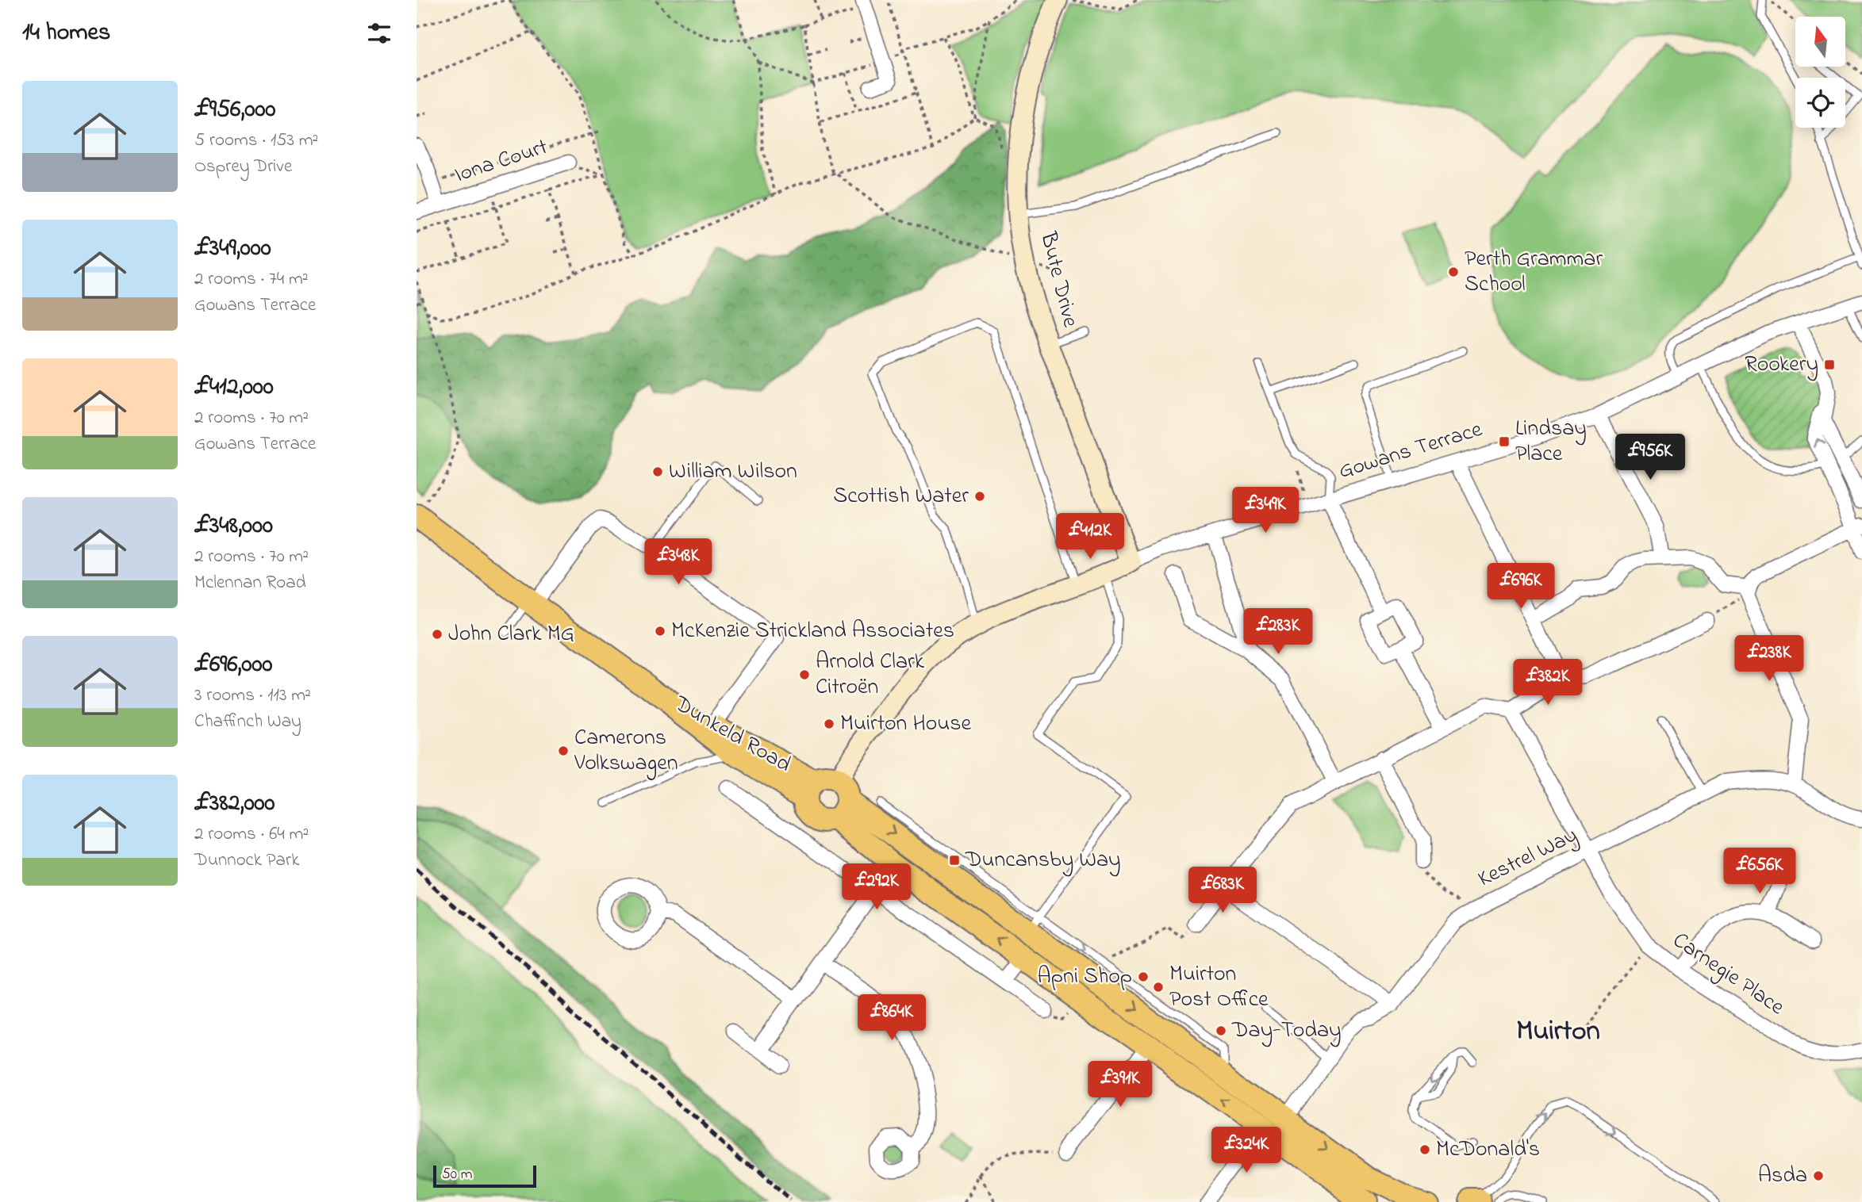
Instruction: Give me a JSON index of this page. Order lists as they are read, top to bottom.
{
  "streets": {
    "main road": ["Dunkeld Road"],
    "street": [
      "Iona Court",
      "Bute Drive",
      "Gowans Terrace",
      "Kestrel Way",
      "Carnegie Place"
    ]
  },
  "crossings": [
    ["Bute Drive", "Gowans Terrace"],
    ["Kestrel Way", "Carnegie Place"]
  ],
  "districts": ["Muirton"],
  "places": {
    "other": [
      "Perth Grammar School",
      "William Wilson",
      "Scottish Water",
      "McKenzie Strickland Associates",
      "John Clark MG",
      "Arnold Clark Citroën",
      "Muirton House",
      "Camerons Volkswagen",
      "Apni Shop",
      "Muirton Post Office",
      "Day-Today",
      "McDonald's",
      "Asda"
    ],
    "transit": ["Rookery", "Lindsay Place", "Duncansby Way"]
  },
  "scale_bar": "50 m",
  "north": "top",
  "page": {
    "heading": "14 homes",
    "list": [
      {
        "name": "£956,000",
        "note": "5 rooms · 153 m² · Osprey Drive"
      },
      {
        "name": "£349,000",
        "note": "2 rooms · 74 m² · Gowans Terrace"
      },
      {
        "name": "£412,000",
        "note": "2 rooms · 70 m² · Gowans Terrace"
      },
      {
        "name": "£348,000",
        "note": "2 rooms · 70 m² · Mclennan Road"
      },
      {
        "name": "£696,000",
        "note": "3 rooms · 113 m² · Chaffinch Way"
      },
      {
        "name": "£382,000",
        "note": "2 rooms · 64 m² · Dunnock Park"
      }
    ],
    "price": [
      "£956K",
      "£349K",
      "£412K",
      "£348K",
      "£696K",
      "£283K",
      "£238K",
      "£382K",
      "£656K",
      "£292K",
      "£683K",
      "£864K",
      "£391K",
      "£324K"
    ],
    "scale": "50 m"
  }
}
